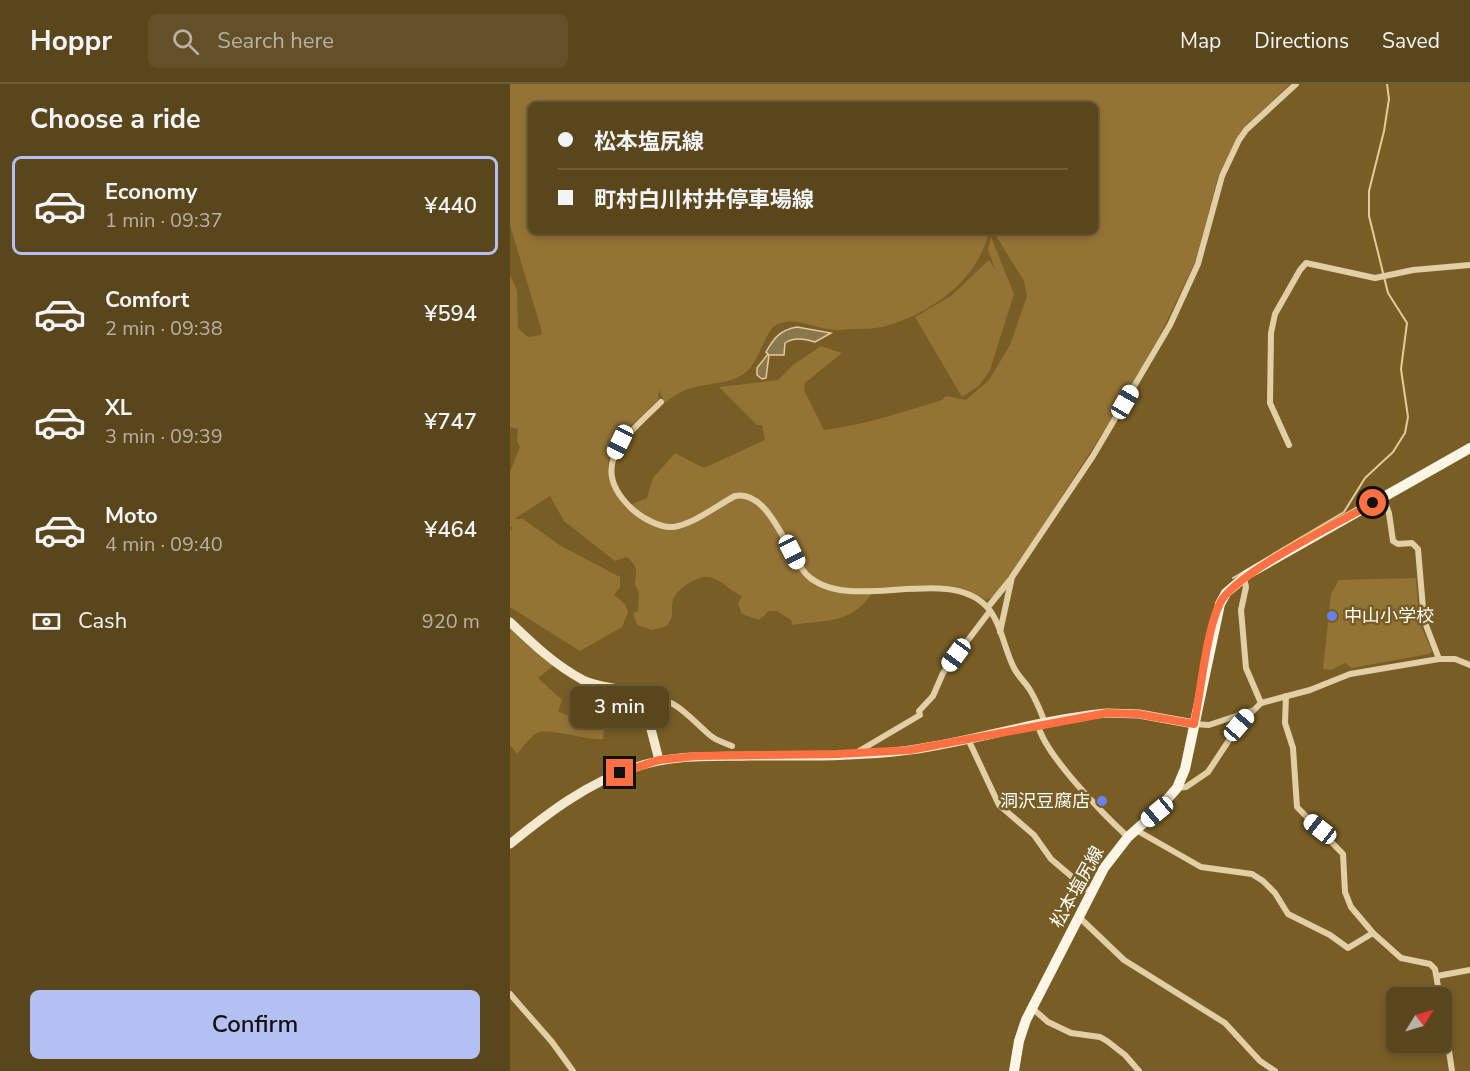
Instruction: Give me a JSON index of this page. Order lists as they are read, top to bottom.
{
  "streets": {
    "main road": ["松本塩尻線"]
  },
  "places": ["中山小学校", "洞沢豆腐店"],
  "north": "top right",
  "page": {
    "header": "Hoppr",
    "search": "Search here",
    "nav": ["Map", "Directions", "Saved"],
    "heading": "Choose a ride",
    "banner": ["松本塩尻線", "町村白川村井停車場線"],
    "list": [
      {
        "name": "Economy",
        "note": "1 min · 09:37",
        "value": "¥440"
      },
      {
        "name": "Comfort",
        "note": "2 min · 09:38",
        "value": "¥594"
      },
      {
        "name": "XL",
        "note": "3 min · 09:39",
        "value": "¥747"
      },
      {
        "name": "Moto",
        "note": "4 min · 09:40",
        "value": "¥464"
      }
    ],
    "pay": ["Cash", "920 m"],
    "bubble": "3 min",
    "buttons": "Confirm"
  }
}
